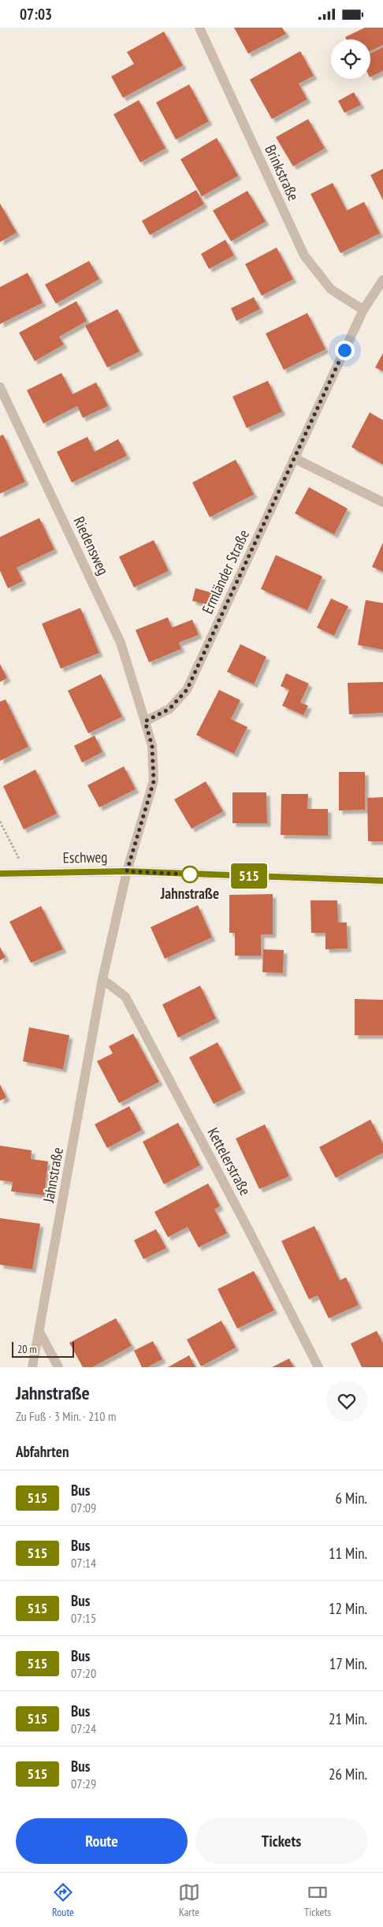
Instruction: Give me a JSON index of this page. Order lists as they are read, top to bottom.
{
  "streets": {
    "street": [
      "Brinkstraße",
      "Riedensweg",
      "Ermländer Straße",
      "Eschweg",
      "Kettelerstraße",
      "Jahnstraße"
    ]
  },
  "crossings": [
    ["Brinkstraße", "Ermländer Straße"],
    ["Riedensweg", "Ermländer Straße"],
    ["Eschweg", "Jahnstraße"],
    ["Kettelerstraße", "Jahnstraße"]
  ],
  "places": ["Jahnstraße"],
  "lines": ["bus line 515"],
  "scale_bar": "20 m",
  "page": {
    "status": "07:03",
    "on_map": "515",
    "scale": "20 m",
    "heading": [
      ["Jahnstraße", "Zu Fuß · 3 Min. · 210 m"],
      "Abfahrten"
    ],
    "list": [
      {
        "mark": "515",
        "name": "Bus",
        "note": "07:09",
        "value": "6 Min."
      },
      {
        "mark": "515",
        "name": "Bus",
        "note": "07:14",
        "value": "11 Min."
      },
      {
        "mark": "515",
        "name": "Bus",
        "note": "07:15",
        "value": "12 Min."
      },
      {
        "mark": "515",
        "name": "Bus",
        "note": "07:20",
        "value": "17 Min."
      },
      {
        "mark": "515",
        "name": "Bus",
        "note": "07:24",
        "value": "21 Min."
      },
      {
        "mark": "515",
        "name": "Bus",
        "note": "07:29",
        "value": "26 Min."
      }
    ],
    "buttons": ["Route", "Tickets"],
    "tabs": ["Route", "Karte", "Tickets"]
  }
}
